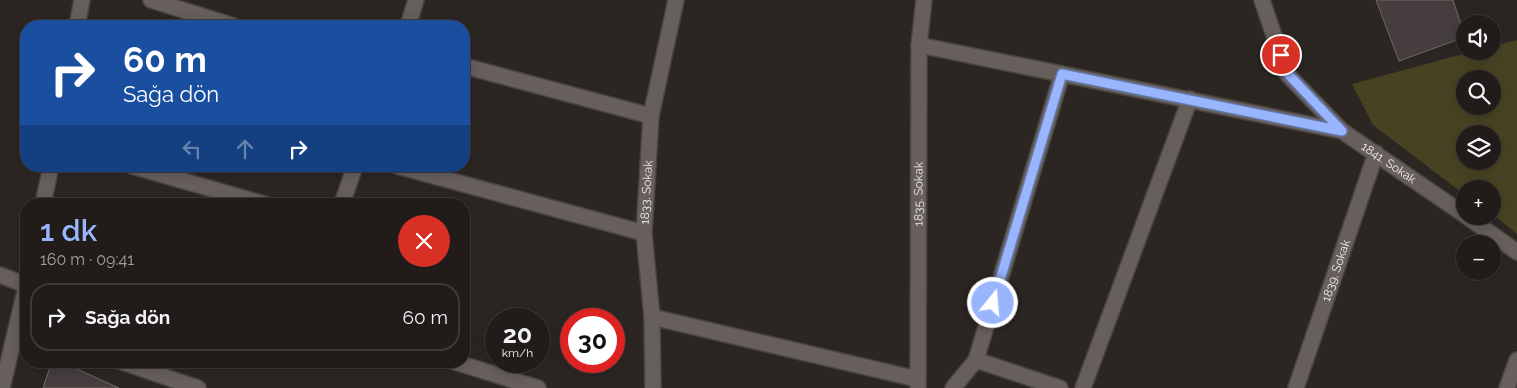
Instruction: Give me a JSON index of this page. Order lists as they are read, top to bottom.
{
  "streets": {
    "street": [
      "1841. Sokak",
      "1833. Sokak",
      "1835. Sokak",
      "1839. Sokak"
    ]
  },
  "crossings": [
    ["1841. Sokak", "1839. Sokak"]
  ],
  "page": {
    "map_buttons": ["+", "−"],
    "turn": ["60 m", "Sağa dön"],
    "heading": ["1 dk", "160 m · 09:41"],
    "list": [
      {
        "name": "Sağa dön",
        "value": "60 m"
      }
    ],
    "speed": "20 km/h",
    "limit": "30"
  }
}
